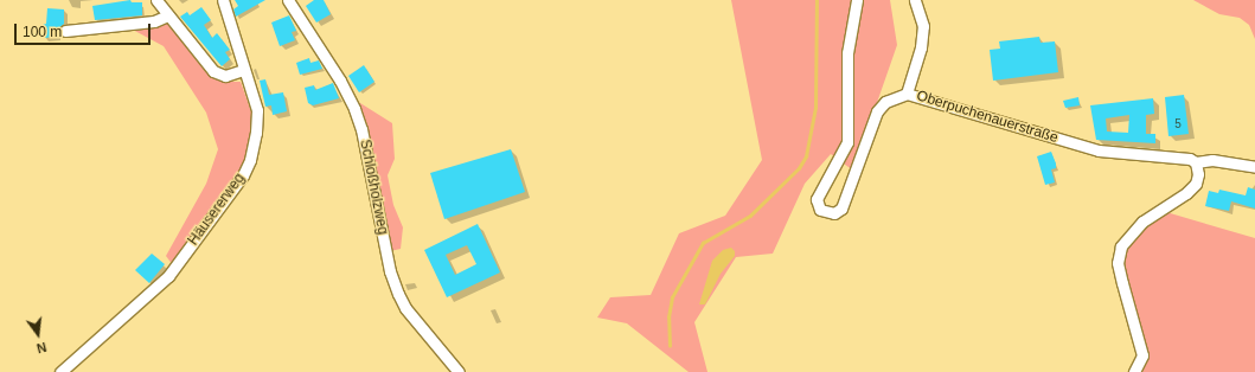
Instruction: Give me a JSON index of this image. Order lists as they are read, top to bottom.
{
  "streets": {
    "street": ["Oberpuchenauerstraße", "Schloßholzweg", "Häusererweg"]
  },
  "house_numbers": ["5"],
  "scale_bar": "100 m",
  "north": "bottom"
}
